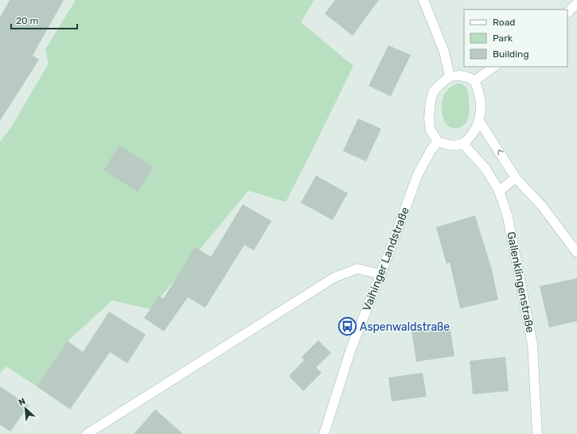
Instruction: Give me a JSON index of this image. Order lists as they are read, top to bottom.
{
  "streets": {
    "street": ["Vaihinger Landstraße", "Gallenklingenstraße"]
  },
  "crossings": [
    ["Vaihinger Landstraße", "Gallenklingenstraße"]
  ],
  "places": {
    "bus stop": ["Aspenwaldstraße"]
  },
  "legend": ["Road", "Park", "Building"],
  "scale_bar": "20 m",
  "north": "top left"
}
